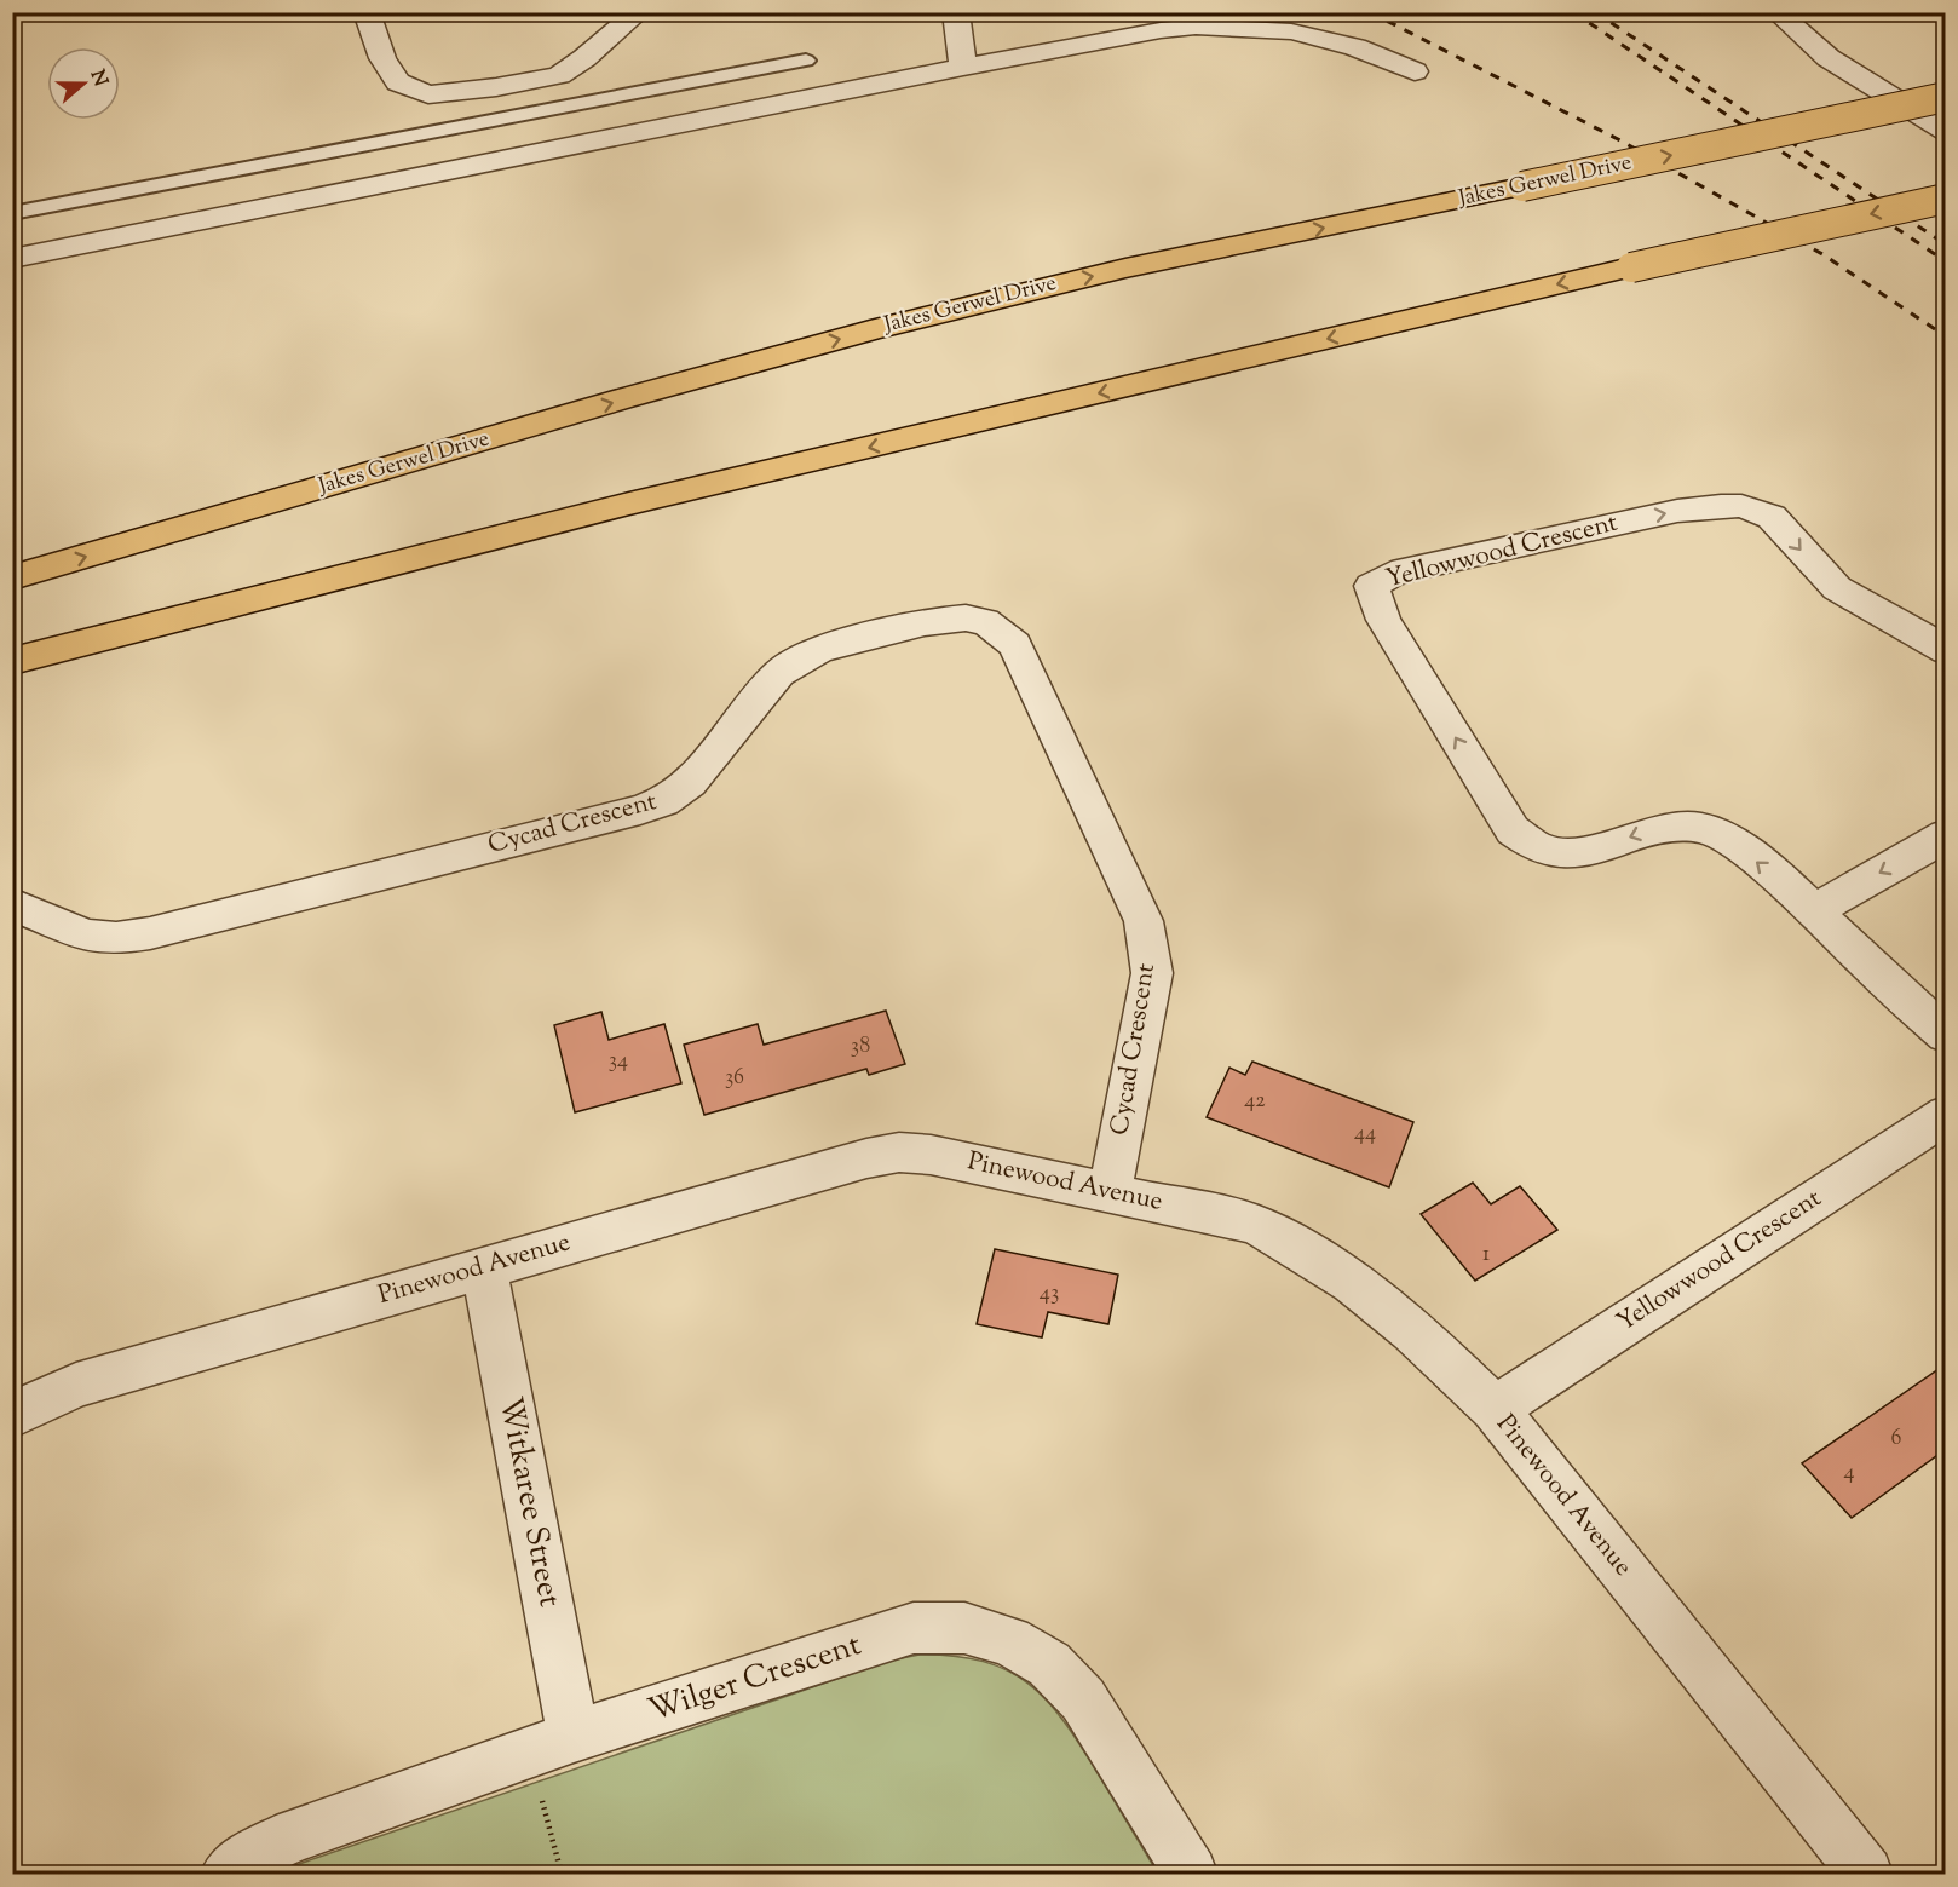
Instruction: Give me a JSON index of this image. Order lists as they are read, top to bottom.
{
  "streets": {
    "highway": ["Jakes Gerwel Drive"],
    "street": [
      "Yellowwood Crescent",
      "Cycad Crescent",
      "Pinewood Avenue",
      "Witkaree Street",
      "Wilger Crescent"
    ]
  },
  "crossings": [
    ["Yellowwood Crescent", "Pinewood Avenue"],
    ["Cycad Crescent", "Pinewood Avenue"],
    ["Pinewood Avenue", "Witkaree Street"],
    ["Witkaree Street", "Wilger Crescent"]
  ],
  "house_numbers": [
    "38",
    "34",
    "36",
    "42",
    "44",
    "1",
    "43",
    "6",
    "4"
  ],
  "north": "right"
}
